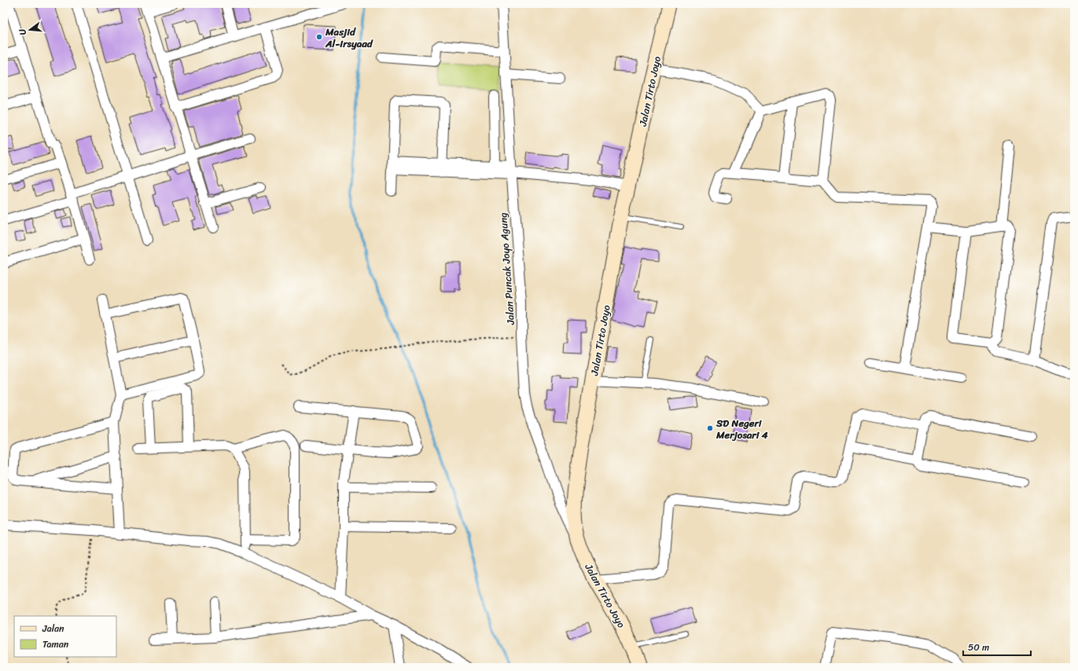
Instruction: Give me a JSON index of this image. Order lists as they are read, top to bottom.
{
  "streets": {
    "street": ["Jalan Tirto Joyo", "Jalan Puncak Joyo Agung"]
  },
  "crossings": [
    ["Jalan Tirto Joyo", "Jalan Puncak Joyo Agung"]
  ],
  "places": ["Masjid Al-Irsyaad", "SD Negeri Merjosari 4"],
  "legend": ["Jalan", "Taman"],
  "scale_bar": "50 m",
  "north": "left"
}
